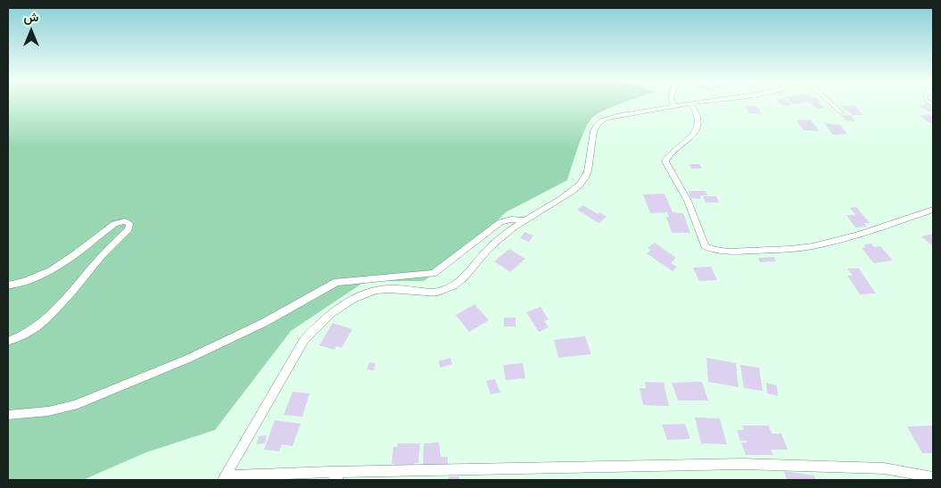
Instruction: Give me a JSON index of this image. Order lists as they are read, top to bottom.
{
  "north": "top"
}
